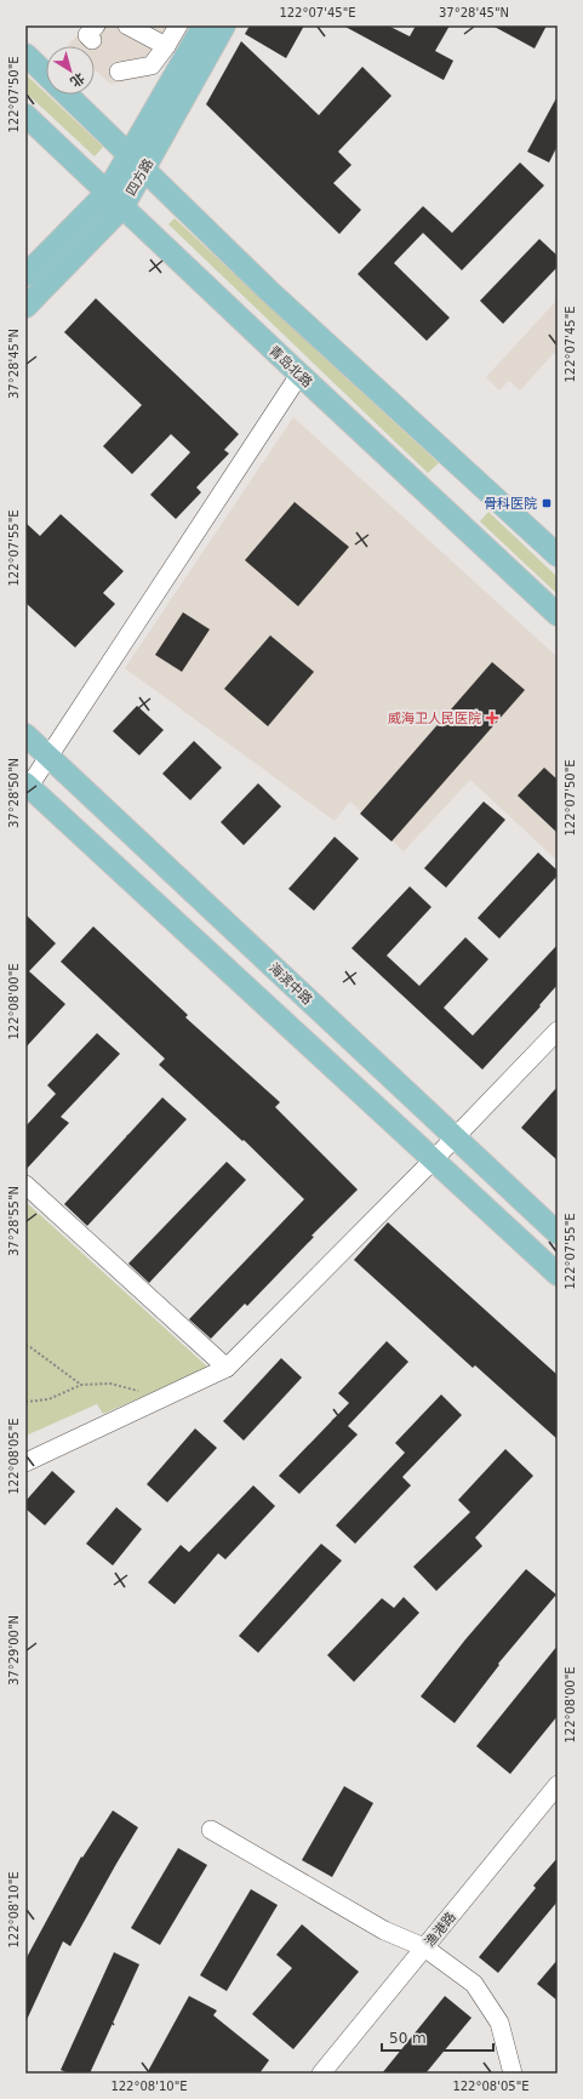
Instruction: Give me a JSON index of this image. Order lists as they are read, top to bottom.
{
  "streets": {
    "main road": ["四方路", "青岛北路", "海滨中路"],
    "street": ["渔港路"]
  },
  "crossings": [
    ["四方路", "青岛北路"]
  ],
  "places": {
    "transit": ["骨科医院"],
    "health": ["威海卫人民医院"]
  },
  "scale_bar": "50 m",
  "north": "bottom right",
  "coordinates": [
    "122°07'45\"E",
    "37°28'45\"N",
    "122°07'50\"E",
    "122°07'55\"E",
    "37°28'50\"N",
    "122°08'00\"E",
    "37°28'55\"N",
    "122°08'05\"E",
    "37°29'00\"N",
    "122°08'10\"E"
  ]
}
